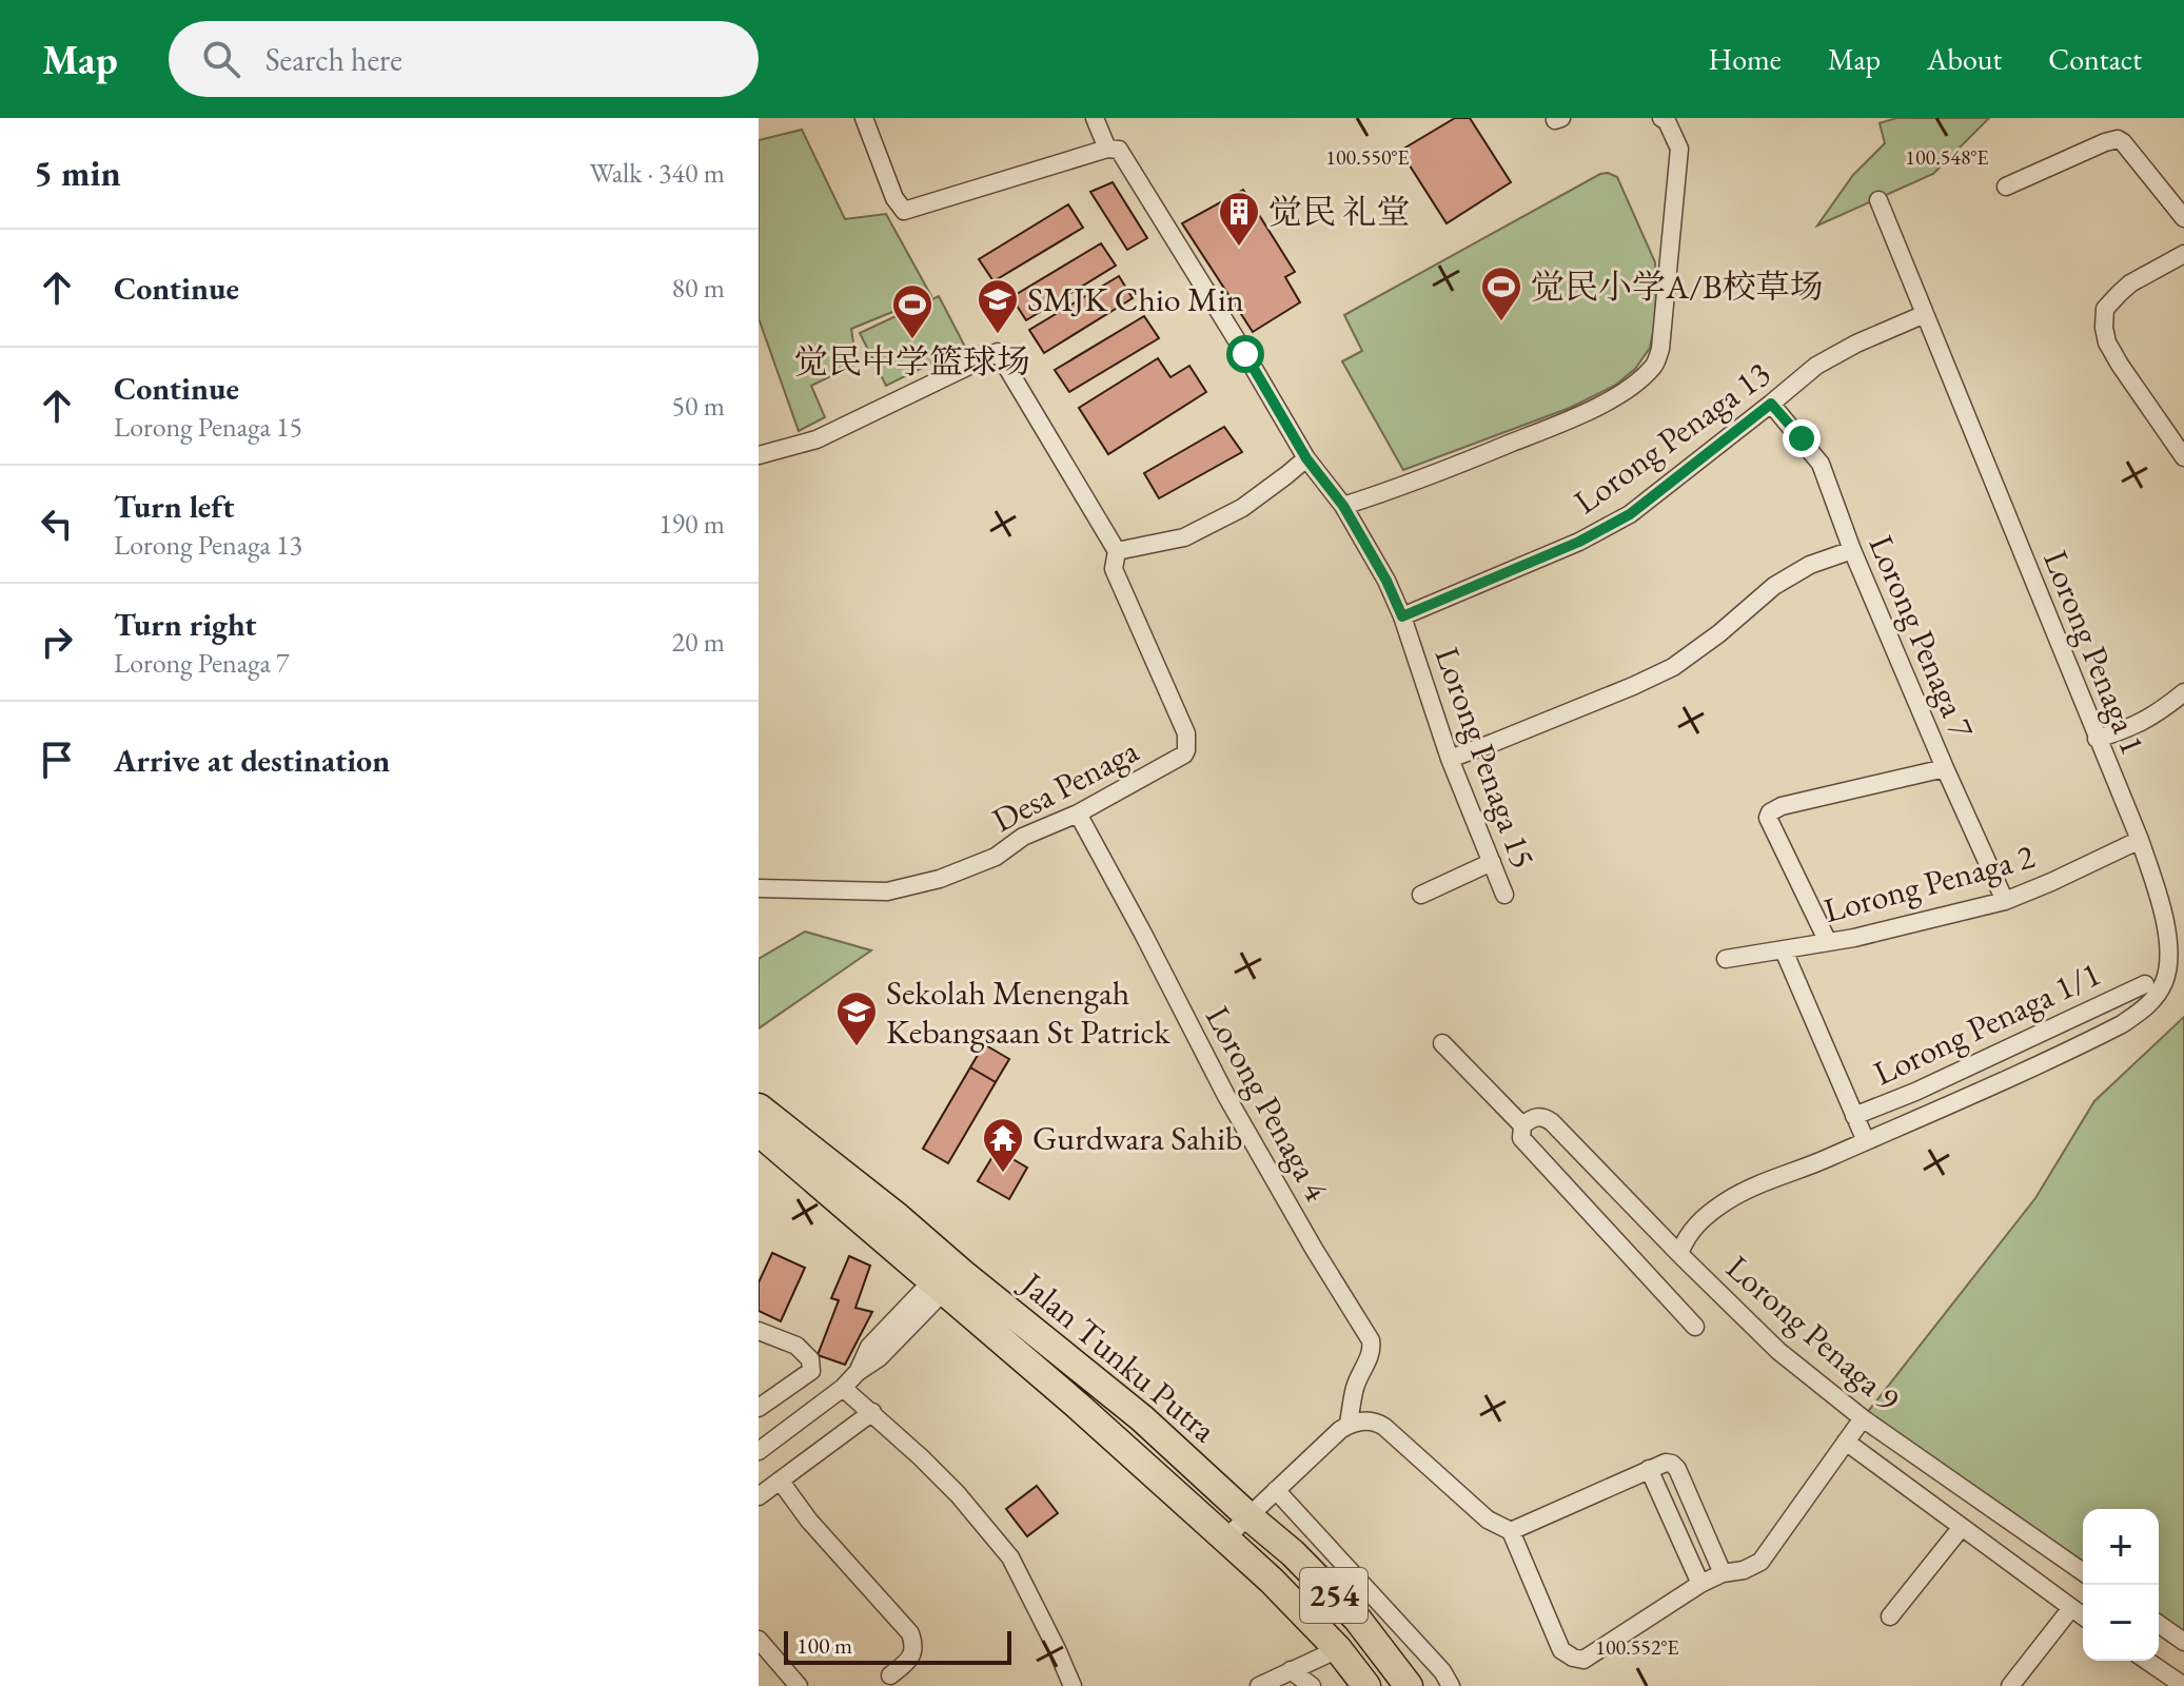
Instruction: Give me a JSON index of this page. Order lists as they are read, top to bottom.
{
  "streets": {
    "main road": ["Jalan Tunku Putra", "254"],
    "street": [
      "Lorong Penaga 13",
      "Lorong Penaga 7",
      "Lorong Penaga 1",
      "Lorong Penaga 15",
      "Desa Penaga",
      "Lorong Penaga 2",
      "Lorong Penaga 1/1",
      "Lorong Penaga 4",
      "Lorong Penaga 9"
    ]
  },
  "crossings": [
    ["Lorong Penaga 13", "Lorong Penaga 7"],
    ["Lorong Penaga 13", "Lorong Penaga 1"],
    ["Lorong Penaga 13", "Lorong Penaga 15"],
    ["Lorong Penaga 7", "Lorong Penaga 2"],
    ["Lorong Penaga 1", "Lorong Penaga 2"],
    ["Lorong Penaga 1", "Lorong Penaga 9"],
    ["Desa Penaga", "Lorong Penaga 4"]
  ],
  "places": {
    "building": ["觉民 礼堂"],
    "sports": ["觉民小学A/B校草场", "觉民中学篮球场"],
    "school or university": ["SMJK Chio Min", "Sekolah Menengah Kebangsaan St Patrick"],
    "temple": ["Gurdwara Sahib"]
  },
  "scale_bar": "100 m",
  "page": {
    "header": "Map",
    "search": "Search here",
    "nav": [
      "Home",
      "Map",
      "About",
      "Contact"
    ],
    "heading": ["5 min", "Walk · 340 m"],
    "list": [
      ["Continue", "80 m"],
      ["Continue", "Lorong Penaga 15", "50 m"],
      ["Turn left", "Lorong Penaga 13", "190 m"],
      ["Turn right", "Lorong Penaga 7", "20 m"],
      "Arrive at destination"
    ],
    "map_buttons": ["+", "−"],
    "scale": "100 m"
  },
  "coordinates": ["100.550°E", "100.548°E", "100.552°E"]
}
